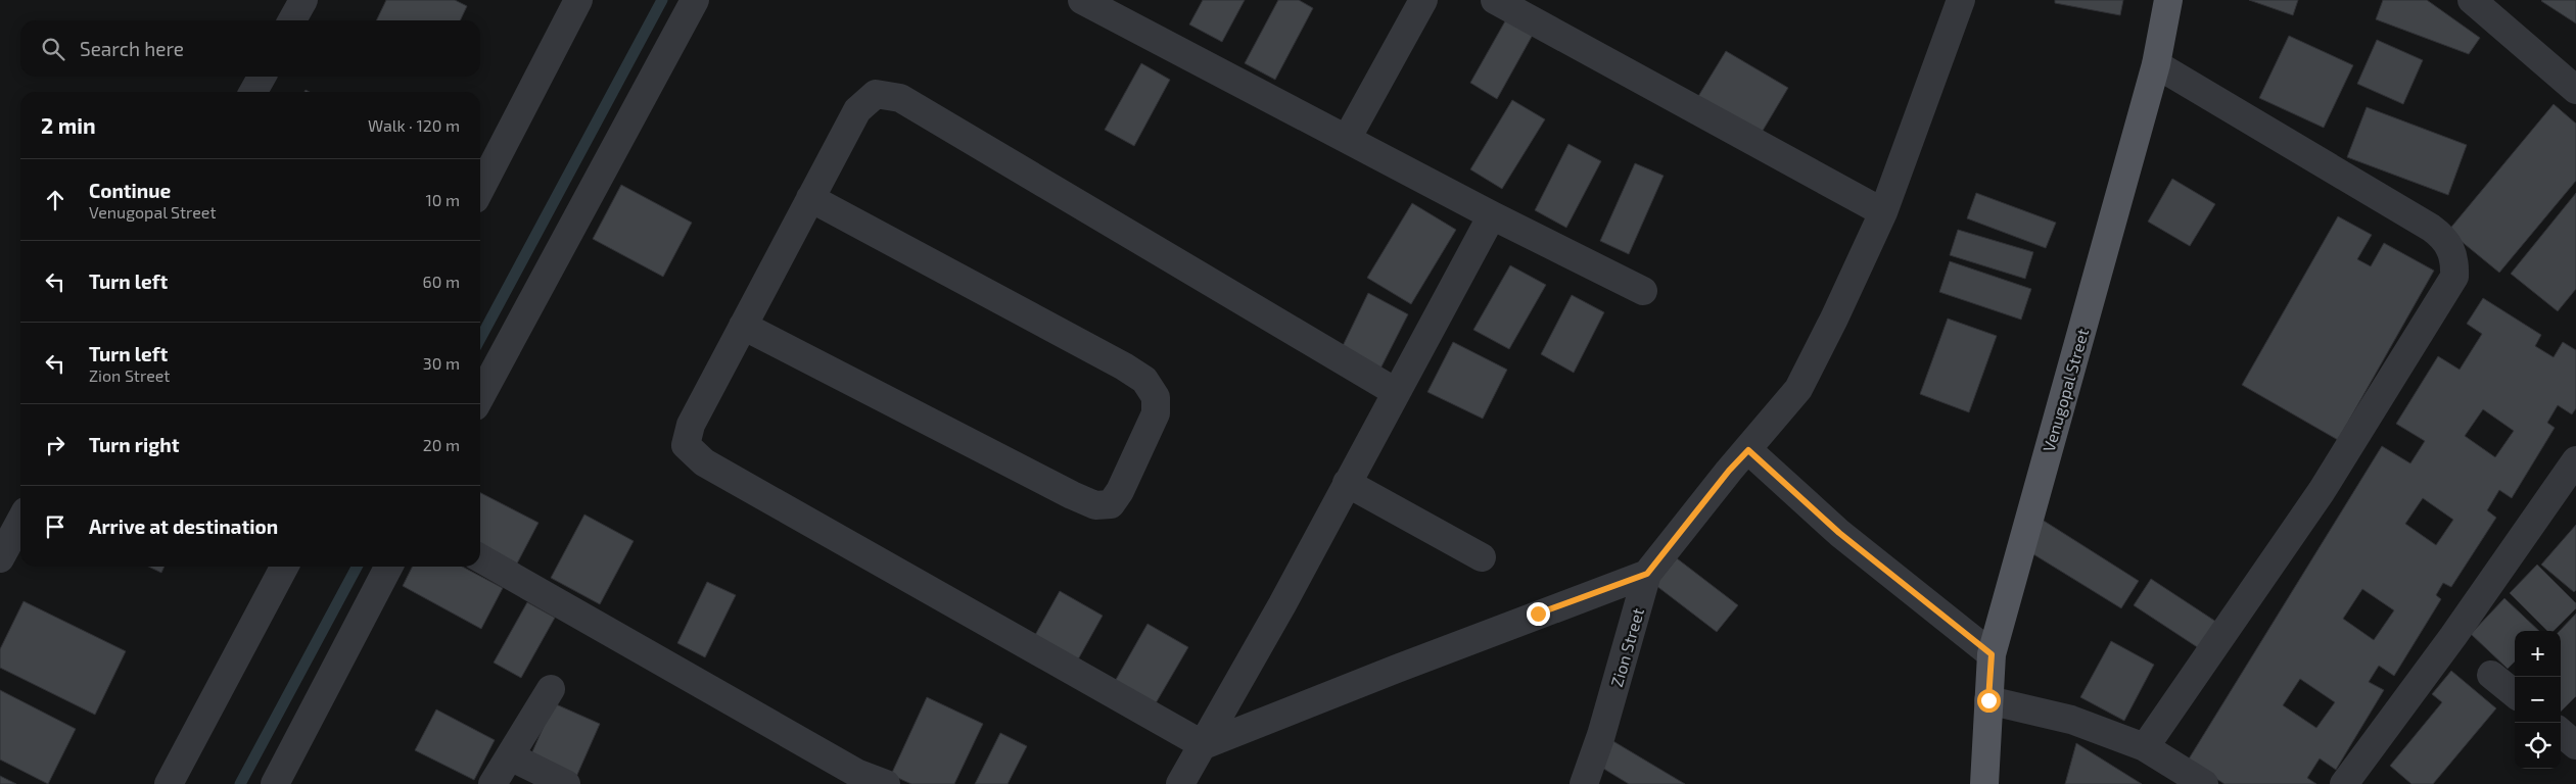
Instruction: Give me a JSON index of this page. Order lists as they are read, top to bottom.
{
  "streets": {
    "main road": ["Venugopal Street"],
    "street": ["Zion Street"]
  },
  "page": {
    "search": "Search here",
    "heading": ["2 min", "Walk · 120 m"],
    "list": [
      ["Continue", "Venugopal Street", "10 m"],
      ["Turn left", "60 m"],
      ["Turn left", "Zion Street", "30 m"],
      ["Turn right", "20 m"],
      "Arrive at destination"
    ],
    "map_buttons": ["+", "−"]
  }
}
